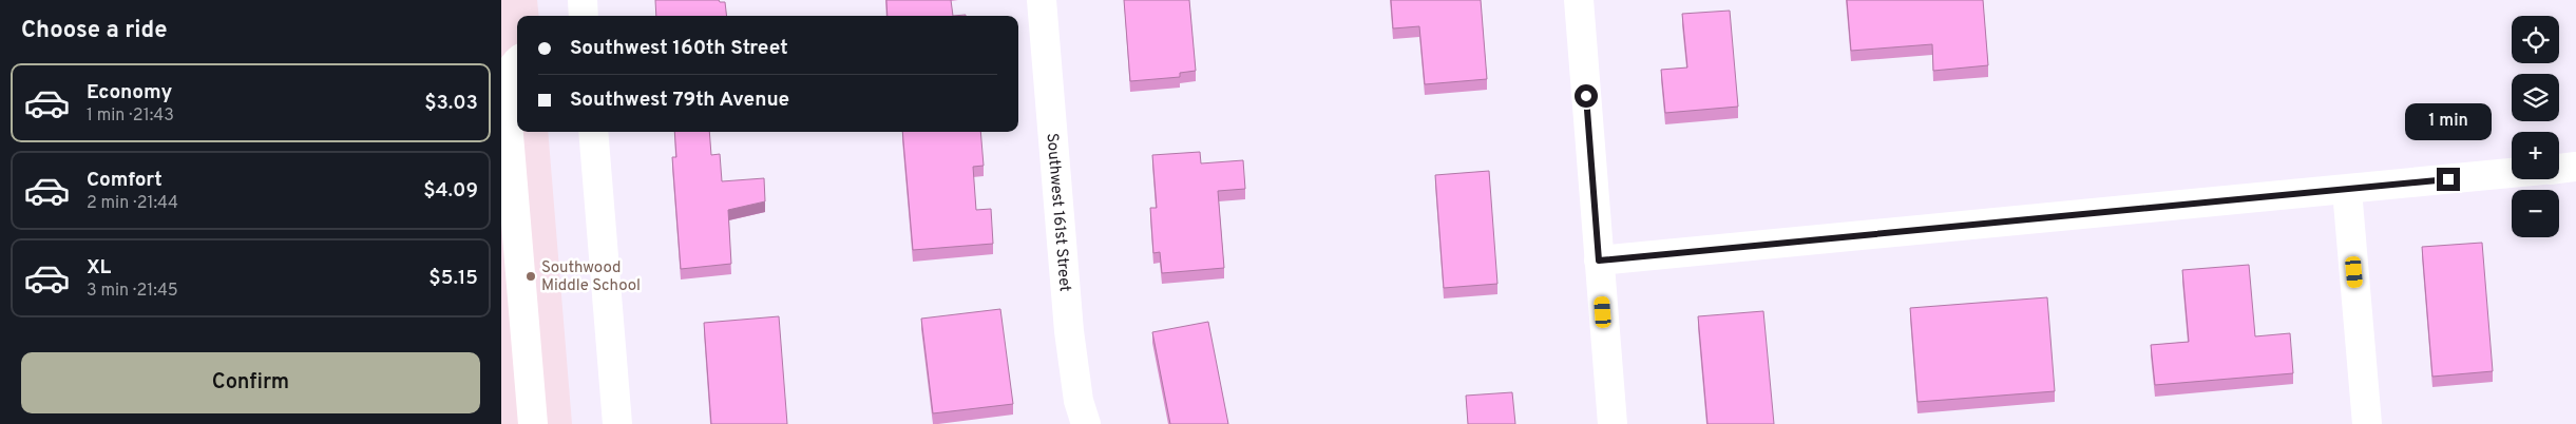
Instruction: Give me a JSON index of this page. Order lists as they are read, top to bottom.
{
  "streets": {
    "street": ["Southwest 161st Street"]
  },
  "places": ["Southwood Middle School"],
  "page": {
    "heading": "Choose a ride",
    "map_buttons": ["+", "−"],
    "banner": ["Southwest 160th Street", "Southwest 79th Avenue"],
    "list": [
      {
        "name": "Economy",
        "note": "1 min · 21:43",
        "value": "$3.03"
      },
      {
        "name": "Comfort",
        "note": "2 min · 21:44",
        "value": "$4.09"
      },
      {
        "name": "XL",
        "note": "3 min · 21:45",
        "value": "$5.15"
      }
    ],
    "bubble": "1 min",
    "buttons": "Confirm"
  }
}
